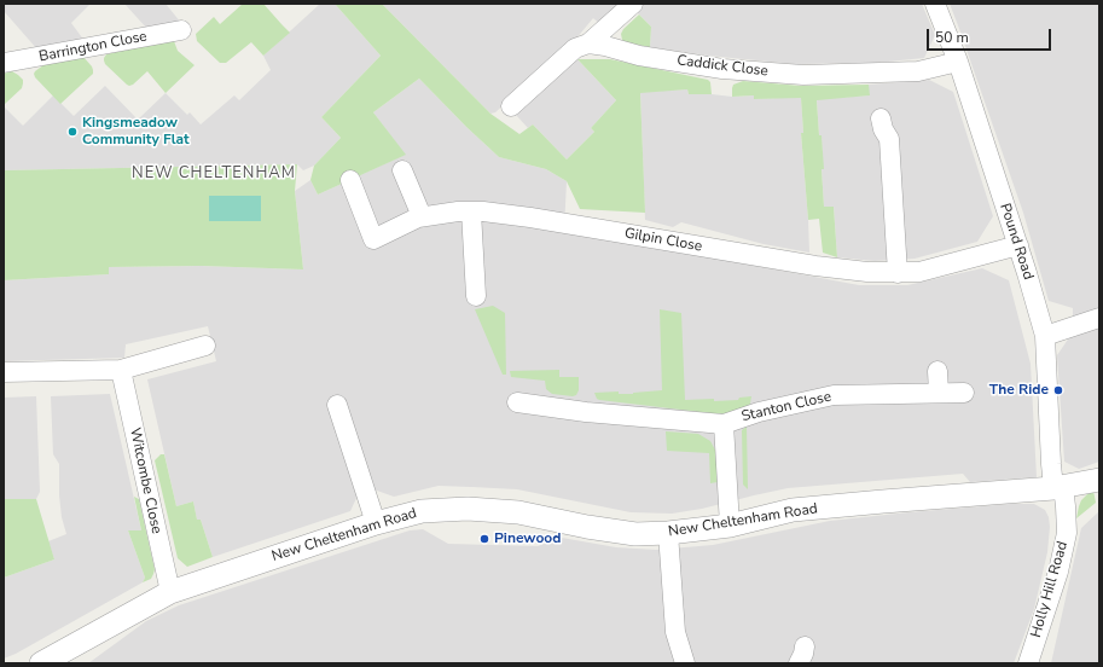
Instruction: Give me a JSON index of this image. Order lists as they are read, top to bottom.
{
  "streets": {
    "street": [
      "Barrington Close",
      "Caddick Close",
      "Gilpin Close",
      "Pound Road",
      "Stanton Close",
      "Witcombe Close",
      "New Cheltenham Road",
      "Holly Hill Road"
    ]
  },
  "crossings": [
    ["Caddick Close", "Pound Road"],
    ["Gilpin Close", "Pound Road"],
    ["Pound Road", "New Cheltenham Road"],
    ["Pound Road", "Holly Hill Road"],
    ["Stanton Close", "New Cheltenham Road"],
    ["Witcombe Close", "New Cheltenham Road"],
    ["New Cheltenham Road", "Holly Hill Road"]
  ],
  "districts": ["NEW CHELTENHAM"],
  "places": ["Kingsmeadow Community Flat", "The Ride", "Pinewood"],
  "scale_bar": "50 m"
}
